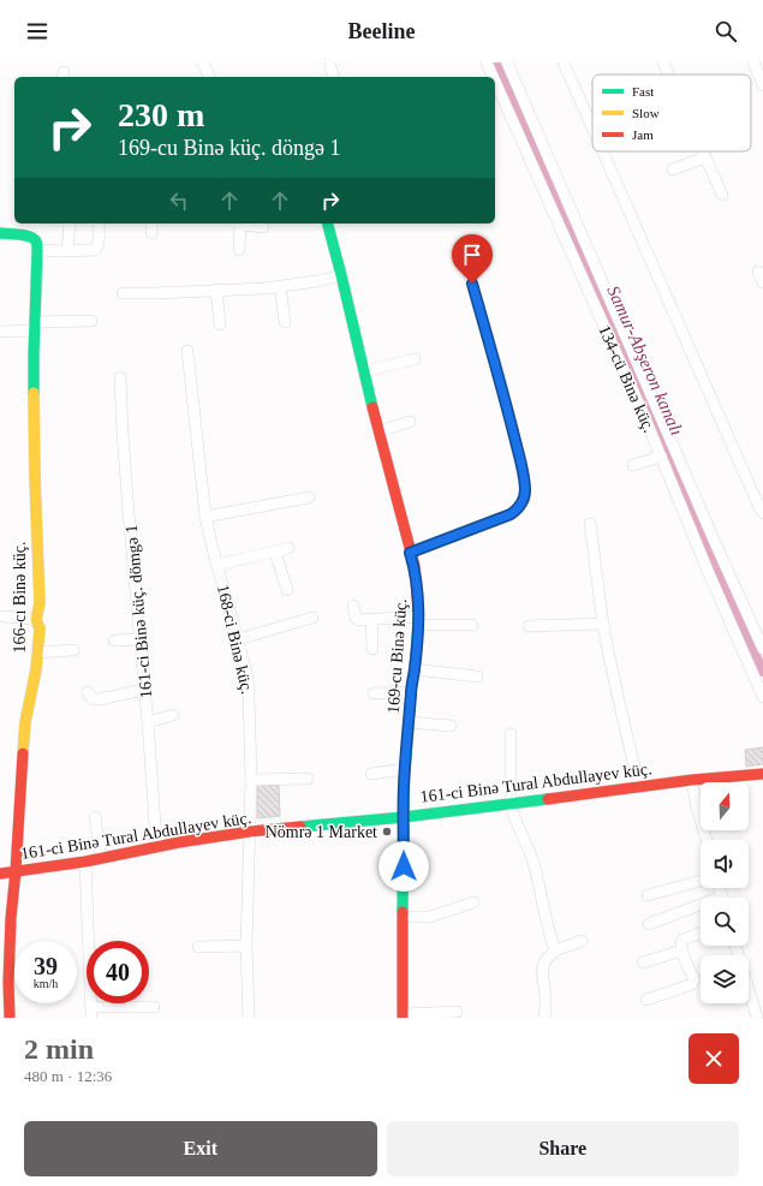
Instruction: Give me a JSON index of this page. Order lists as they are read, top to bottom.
{
  "streets": {
    "street": [
      "134-cü Binə küç.",
      "166-cı Binə küç.",
      "161-ci Binə küç. dömgə 1",
      "168-ci Binə küç.",
      "169-cu Binə küç.",
      "161-ci Binə Tural Abdullayev küç."
    ]
  },
  "crossings": [
    ["166-cı Binə küç.", "161-ci Binə Tural Abdullayev küç."],
    ["161-ci Binə küç. dömgə 1", "161-ci Binə Tural Abdullayev küç."],
    ["168-ci Binə küç.", "161-ci Binə Tural Abdullayev küç."],
    ["169-cu Binə küç.", "161-ci Binə Tural Abdullayev küç."]
  ],
  "water": ["Samur-Abşeron kanalı"],
  "places": ["Nömrə 1 Market"],
  "legend": ["Fast", "Slow", "Jam"],
  "north": "top",
  "page": {
    "header": "Beeline",
    "turn": ["230 m", "169-cu Binə küç. döngə 1"],
    "speed": "39 km/h",
    "limit": "40",
    "heading": ["2 min", "480 m · 12:36"],
    "buttons": ["Exit", "Share"]
  }
}
